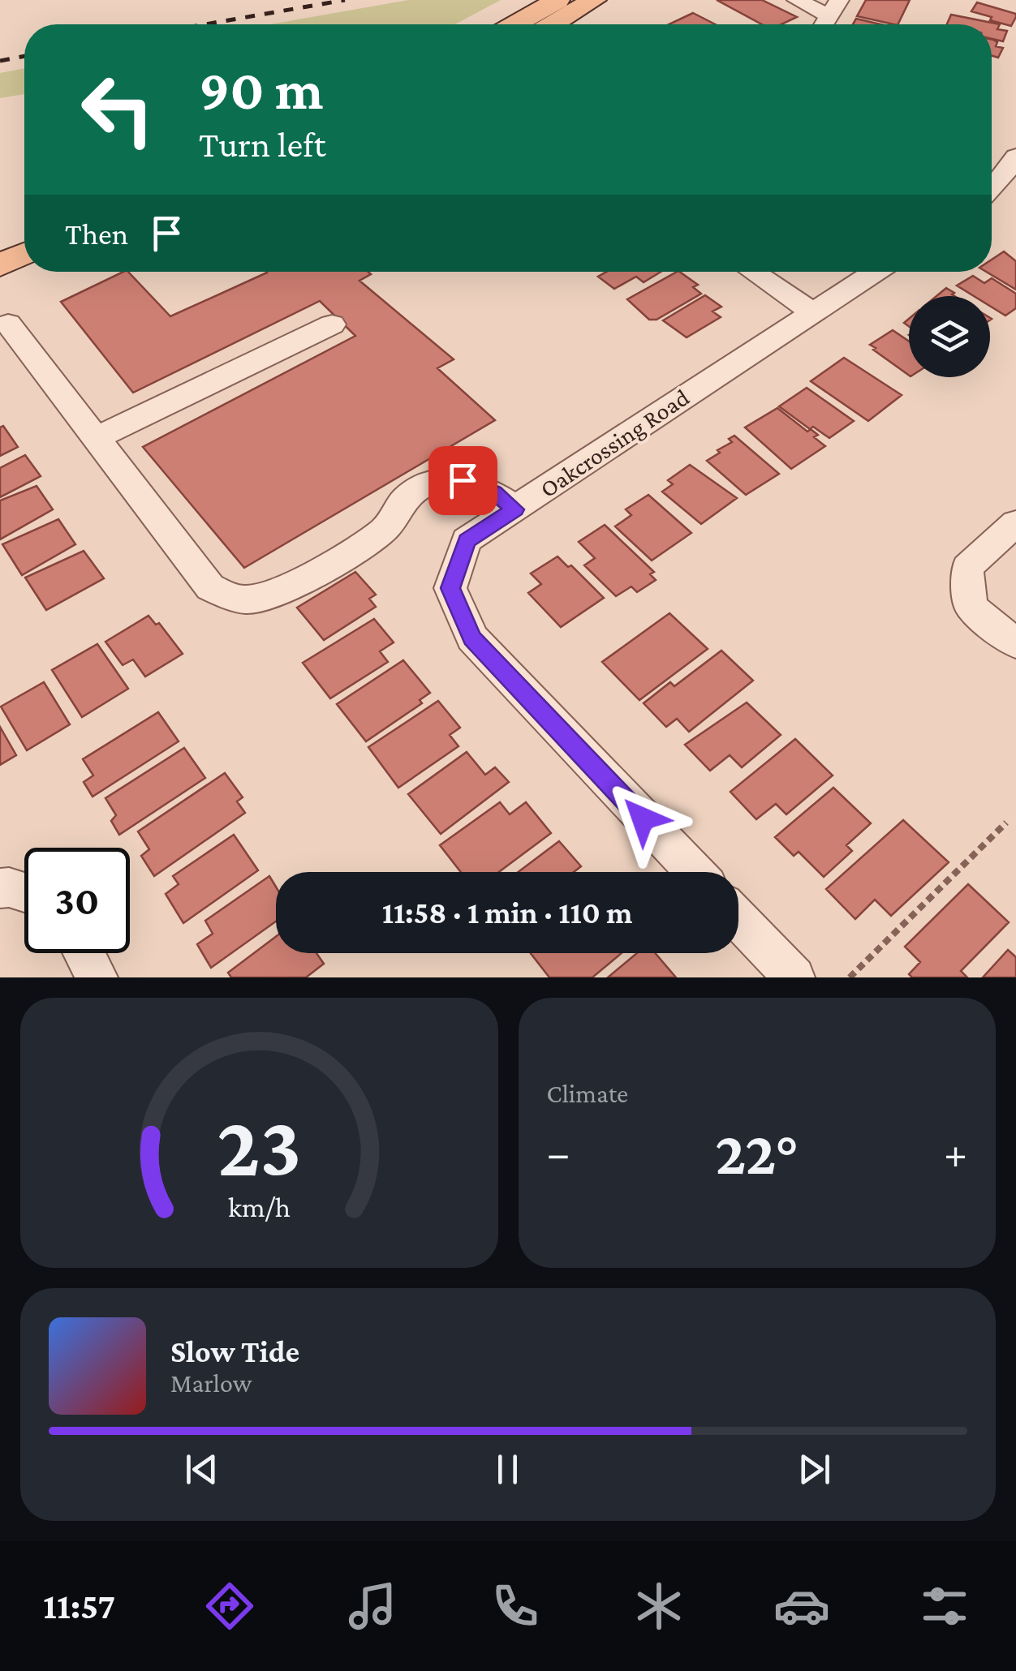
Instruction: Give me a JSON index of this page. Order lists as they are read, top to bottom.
{
  "streets": {
    "street": ["Oakcrossing Road"]
  },
  "page": {
    "turn": ["90 m", "Turn left"],
    "then": "Then",
    "limit": "30",
    "trip": "11:58 · 1 min · 110 m",
    "tile": "Climate",
    "heat": ["−", "22°", "+"],
    "song": ["Slow Tide", "Marlow"],
    "tabs": "11:57",
    "gauge": ["23", "km/h"]
  }
}
